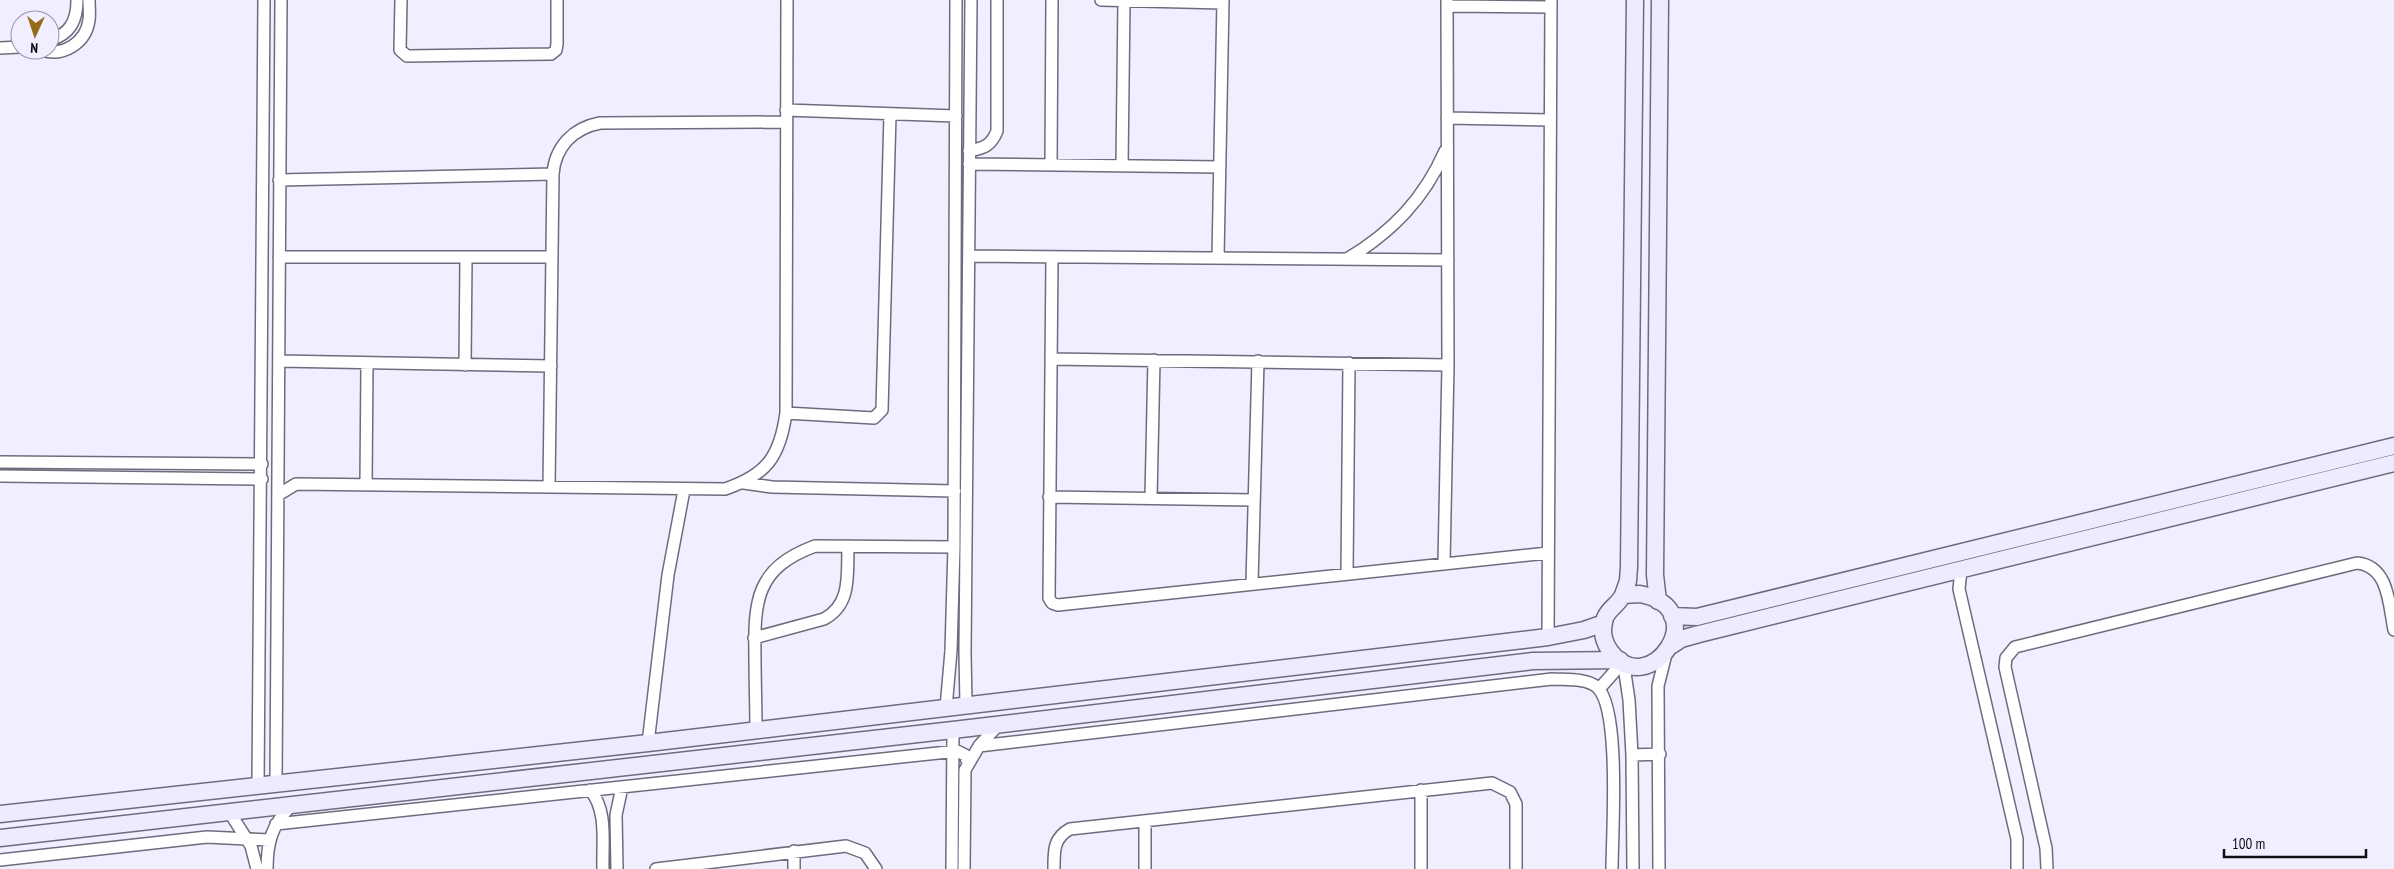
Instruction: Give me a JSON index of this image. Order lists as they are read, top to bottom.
{
  "scale_bar": "100 m",
  "north": "bottom"
}
